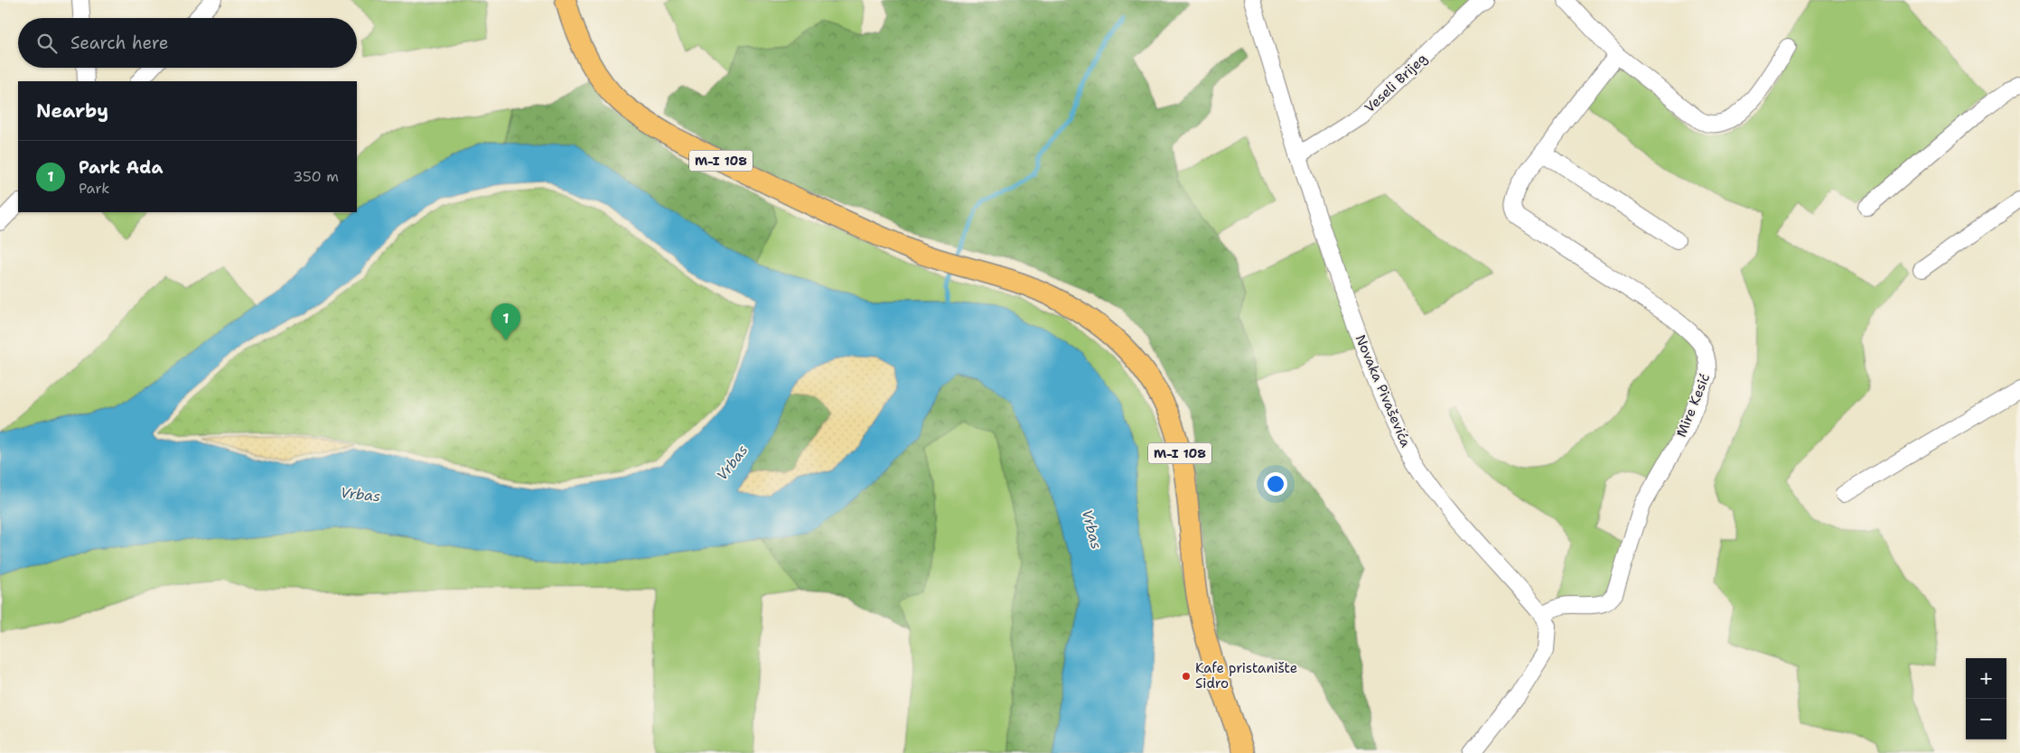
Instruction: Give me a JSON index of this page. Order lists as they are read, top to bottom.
{
  "streets": {
    "main road": ["M-I 108"],
    "street": ["Veseli Brijeg", "Novaka Pivaševića", "Mire Kesić"]
  },
  "crossings": [
    ["Veseli Brijeg", "Novaka Pivaševića"],
    ["Novaka Pivaševića", "Mire Kesić"]
  ],
  "water": ["Vrbas"],
  "places": ["Kafe pristanište Sidro"],
  "page": {
    "search": "Search here",
    "heading": "Nearby",
    "list": [
      {
        "mark": "1",
        "name": "Park Ada",
        "note": "Park",
        "value": "350 m"
      }
    ],
    "pins": "1",
    "map_buttons": ["+", "−"]
  }
}
